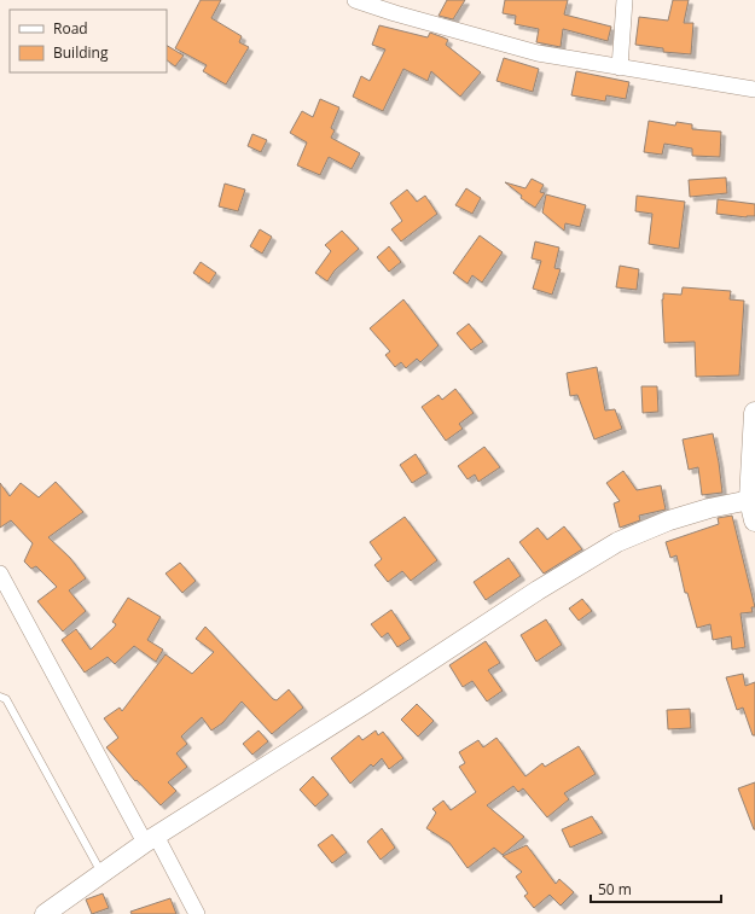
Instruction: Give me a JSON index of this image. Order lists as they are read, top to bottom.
{
  "legend": ["Road", "Building"],
  "scale_bar": "50 m"
}
